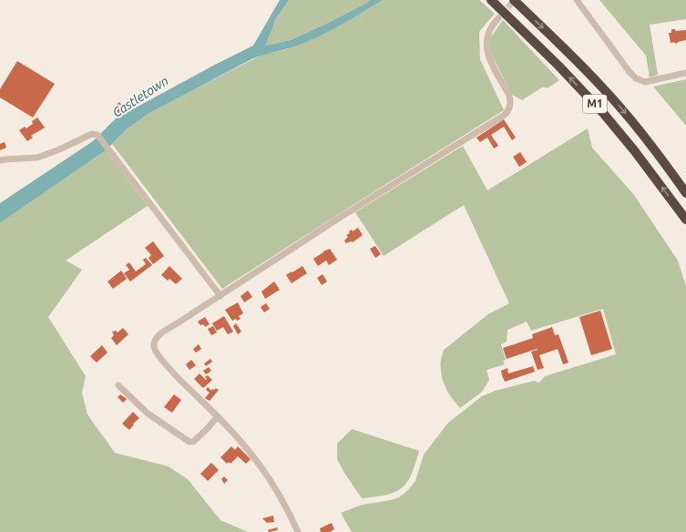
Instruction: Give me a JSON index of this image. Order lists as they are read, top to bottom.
{
  "streets": {
    "highway": ["M1"]
  },
  "water": ["Castletown"]
}
